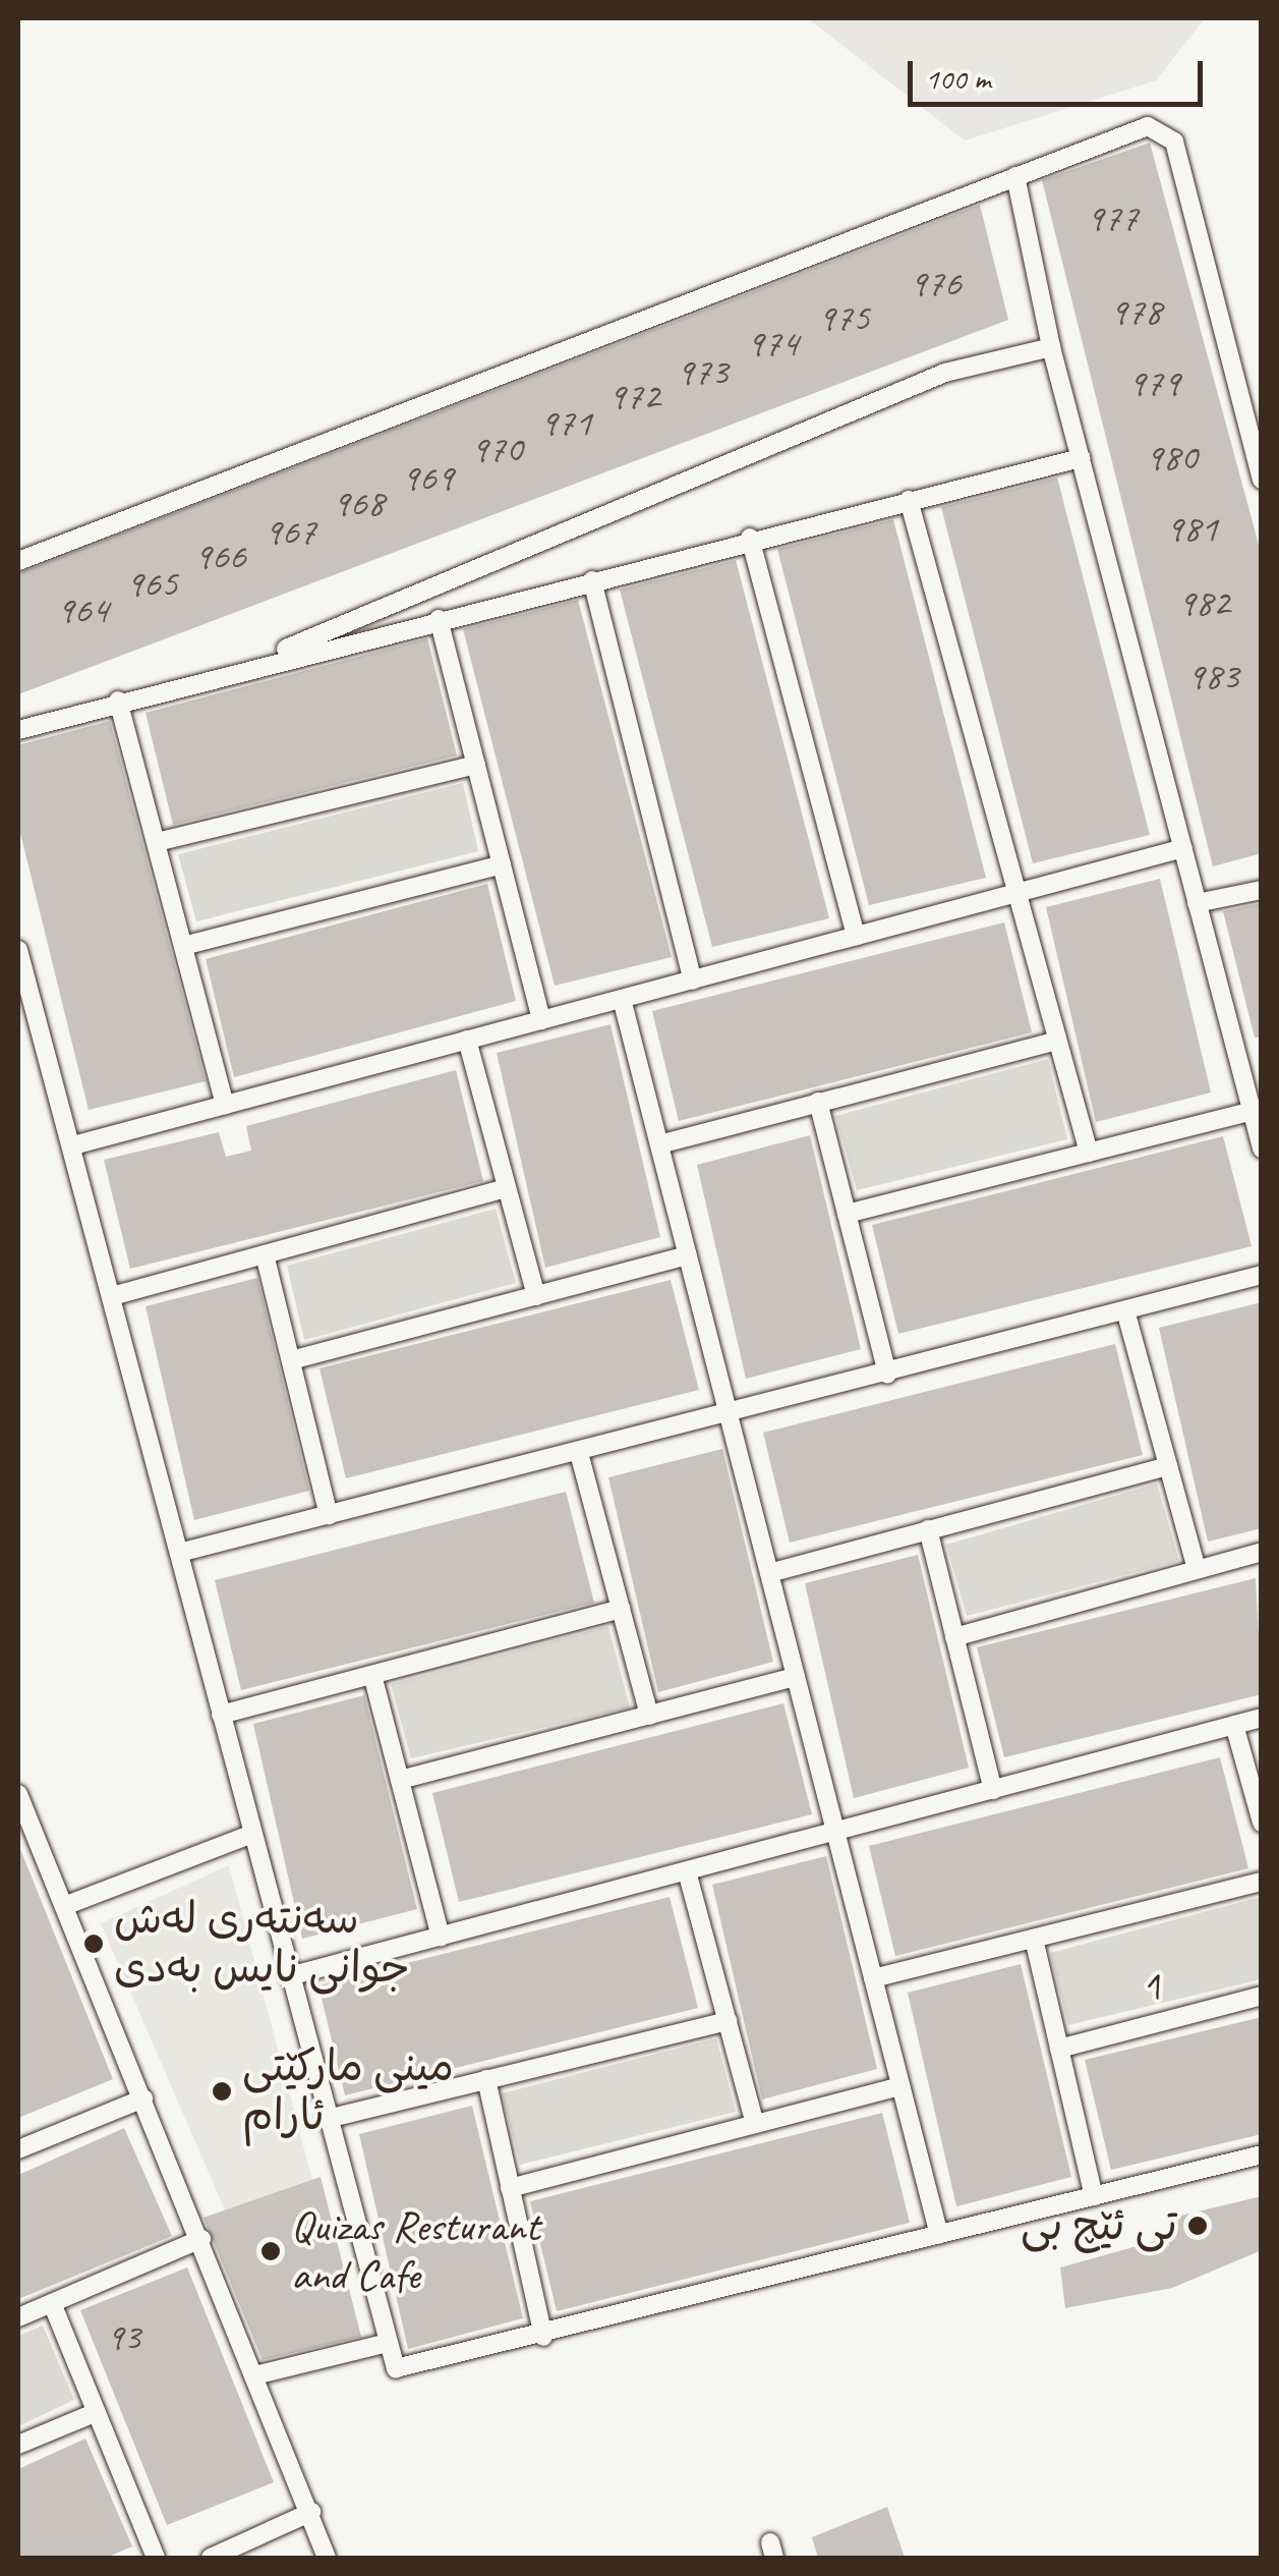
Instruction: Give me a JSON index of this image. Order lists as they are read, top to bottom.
{
  "streets": {
    "street": ["1"]
  },
  "places": [
    "سەنتەری لەش جوانی نایس بەدی",
    "مينی ماركێتی ئارام",
    "تی ئێچ بی",
    "Quizas Resturant and Cafe"
  ],
  "house_numbers": [
    "977",
    "976",
    "978",
    "975",
    "974",
    "973",
    "979",
    "972",
    "971",
    "970",
    "980",
    "969",
    "968",
    "981",
    "967",
    "966",
    "965",
    "982",
    "964",
    "983",
    "93"
  ],
  "scale_bar": "100 m"
}
